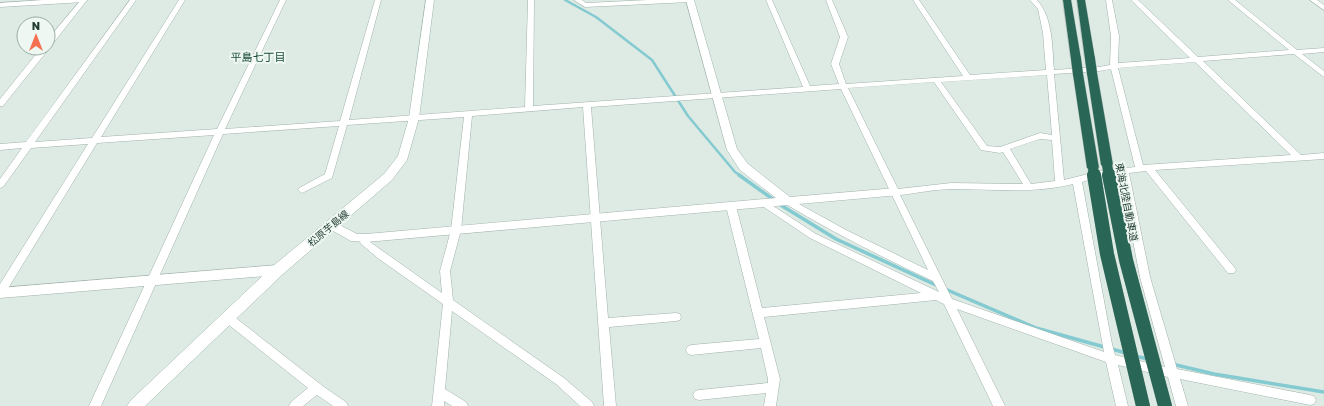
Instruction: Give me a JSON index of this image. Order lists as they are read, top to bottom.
{
  "streets": {
    "highway": ["東海北陸自動車道"],
    "main road": ["松原芋島線"]
  },
  "districts": ["平島七丁目"],
  "north": "top"
}
